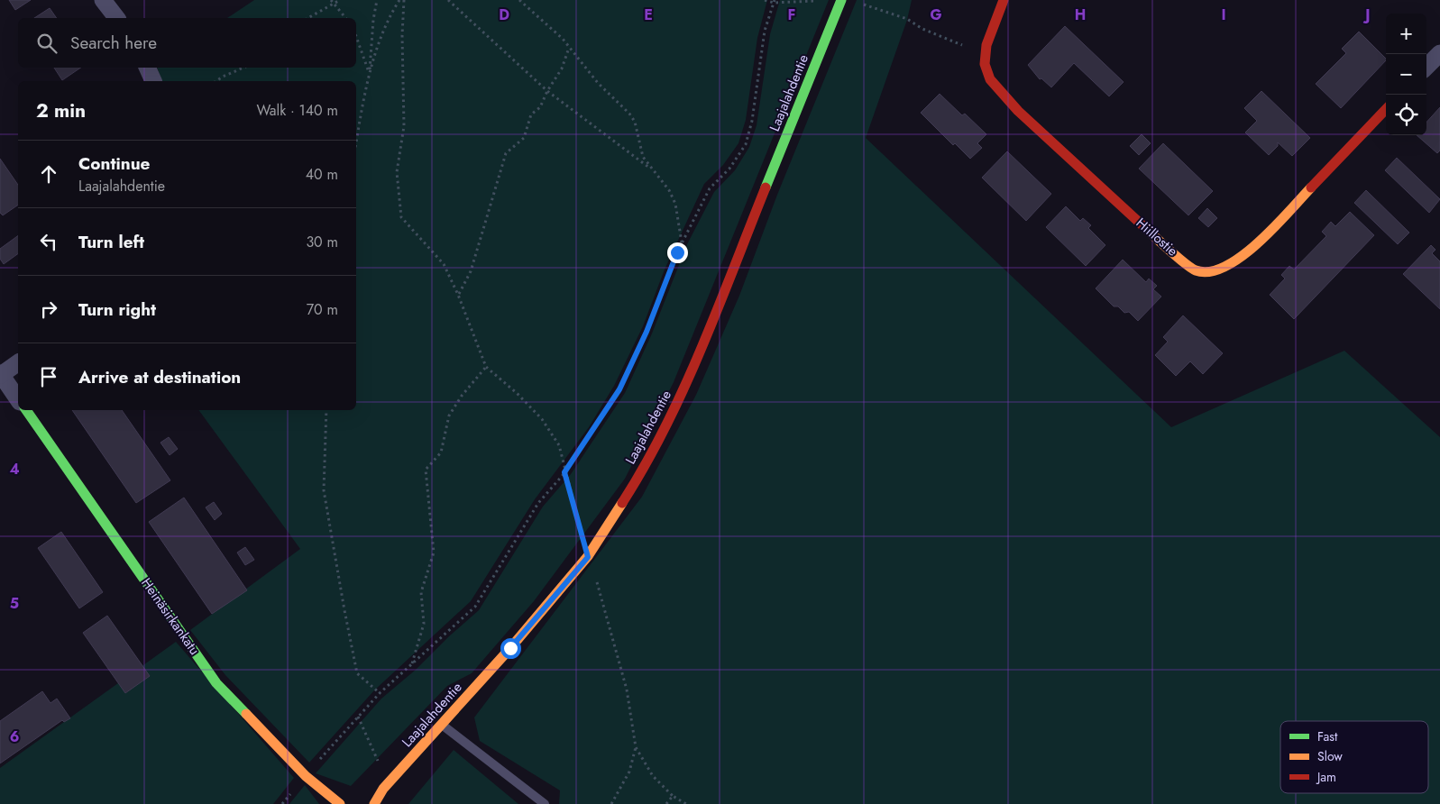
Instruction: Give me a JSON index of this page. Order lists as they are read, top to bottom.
{
  "streets": {
    "street": ["Laajalahdentie", "Hiillostie", "Heinäsirkankatu"]
  },
  "legend": ["Fast", "Slow", "Jam"],
  "page": {
    "map_buttons": ["+", "−"],
    "search": "Search here",
    "heading": ["2 min", "Walk · 140 m"],
    "list": [
      ["Continue", "Laajalahdentie", "40 m"],
      ["Turn left", "30 m"],
      ["Turn right", "70 m"],
      "Arrive at destination"
    ]
  },
  "grid": {
    "columns": [
      "D",
      "E",
      "F",
      "G",
      "H",
      "I",
      "J"
    ],
    "rows": ["4", "5", "6"]
  }
}
